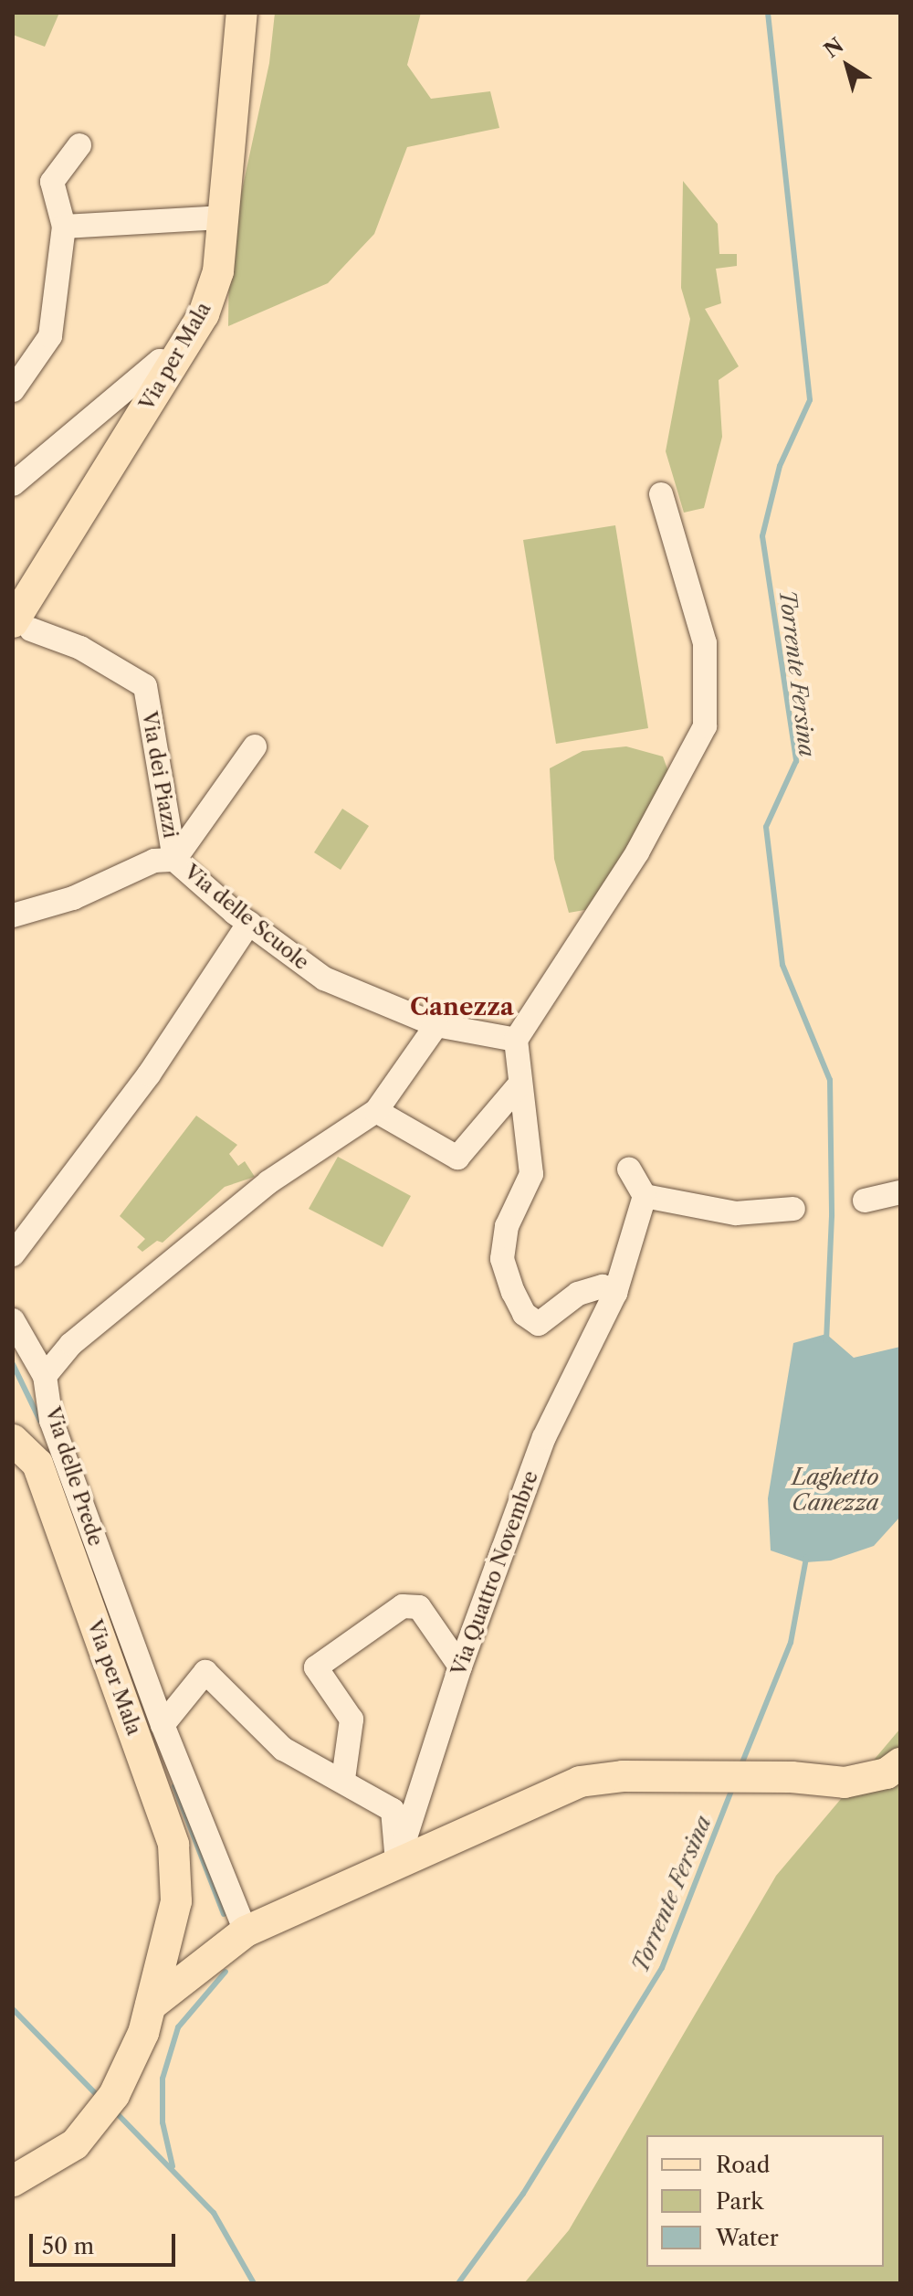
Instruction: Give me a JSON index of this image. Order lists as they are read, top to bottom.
{
  "streets": {
    "main road": ["Via per Mala"],
    "street": [
      "Via dei Piazzi",
      "Via delle Scuole",
      "Via delle Prede",
      "Via Quattro Novembre"
    ]
  },
  "crossings": [
    ["Via per Mala", "Via dei Piazzi"],
    ["Via dei Piazzi", "Via delle Scuole"]
  ],
  "districts": ["Canezza"],
  "water": ["Torrente Fersina", "Laghetto Canezza"],
  "legend": ["Road", "Park", "Water"],
  "scale_bar": "50 m",
  "north": "top left"
}
